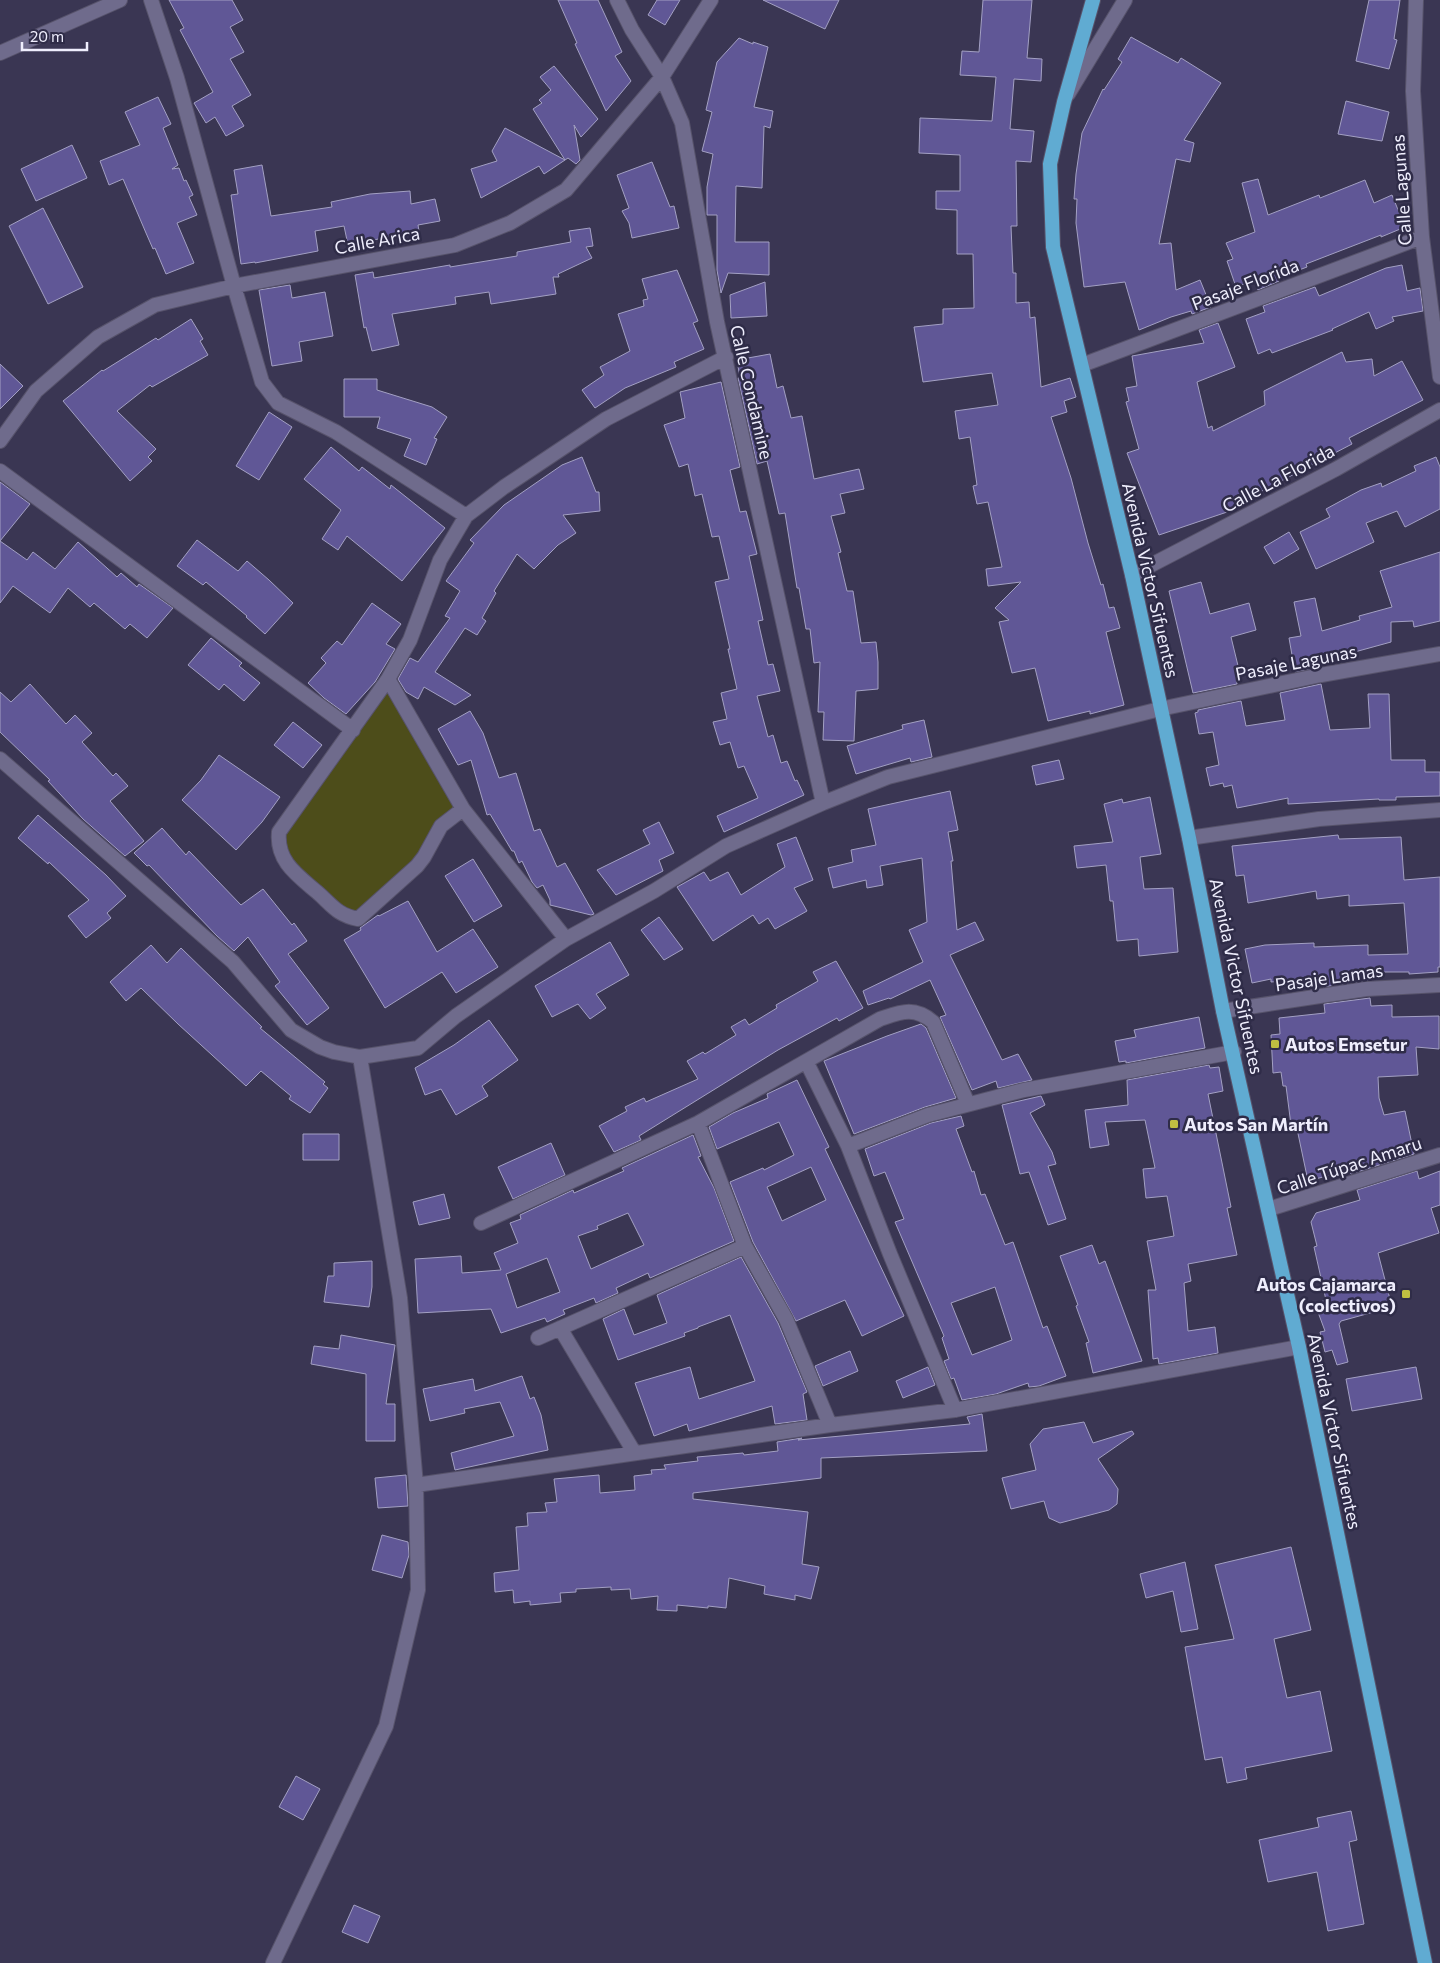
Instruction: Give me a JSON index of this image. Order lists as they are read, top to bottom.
{
  "streets": {
    "highway": ["Avenida Victor Sifuentes"],
    "street": [
      "Calle Lagunas",
      "Calle Arica",
      "Pasaje Florida",
      "Calle Condamine",
      "Calle La Florida",
      "Pasaje Lagunas",
      "Pasaje Lamas",
      "Calle Túpac Amaru"
    ]
  },
  "crossings": [
    ["Calle Lagunas", "Pasaje Florida"],
    ["Calle Arica", "Calle Condamine"],
    ["Pasaje Florida", "Avenida Victor Sifuentes"],
    ["Calle Condamine", "Pasaje Lagunas"],
    ["Calle La Florida", "Avenida Victor Sifuentes"],
    ["Avenida Victor Sifuentes", "Pasaje Lagunas"],
    ["Avenida Victor Sifuentes", "Pasaje Lamas"],
    ["Avenida Victor Sifuentes", "Calle Túpac Amaru"]
  ],
  "places": {
    "transit": ["Autos Emsetur", "Autos San Martín", "Autos Cajamarca (colectivos)"]
  },
  "scale_bar": "20 m"
}
